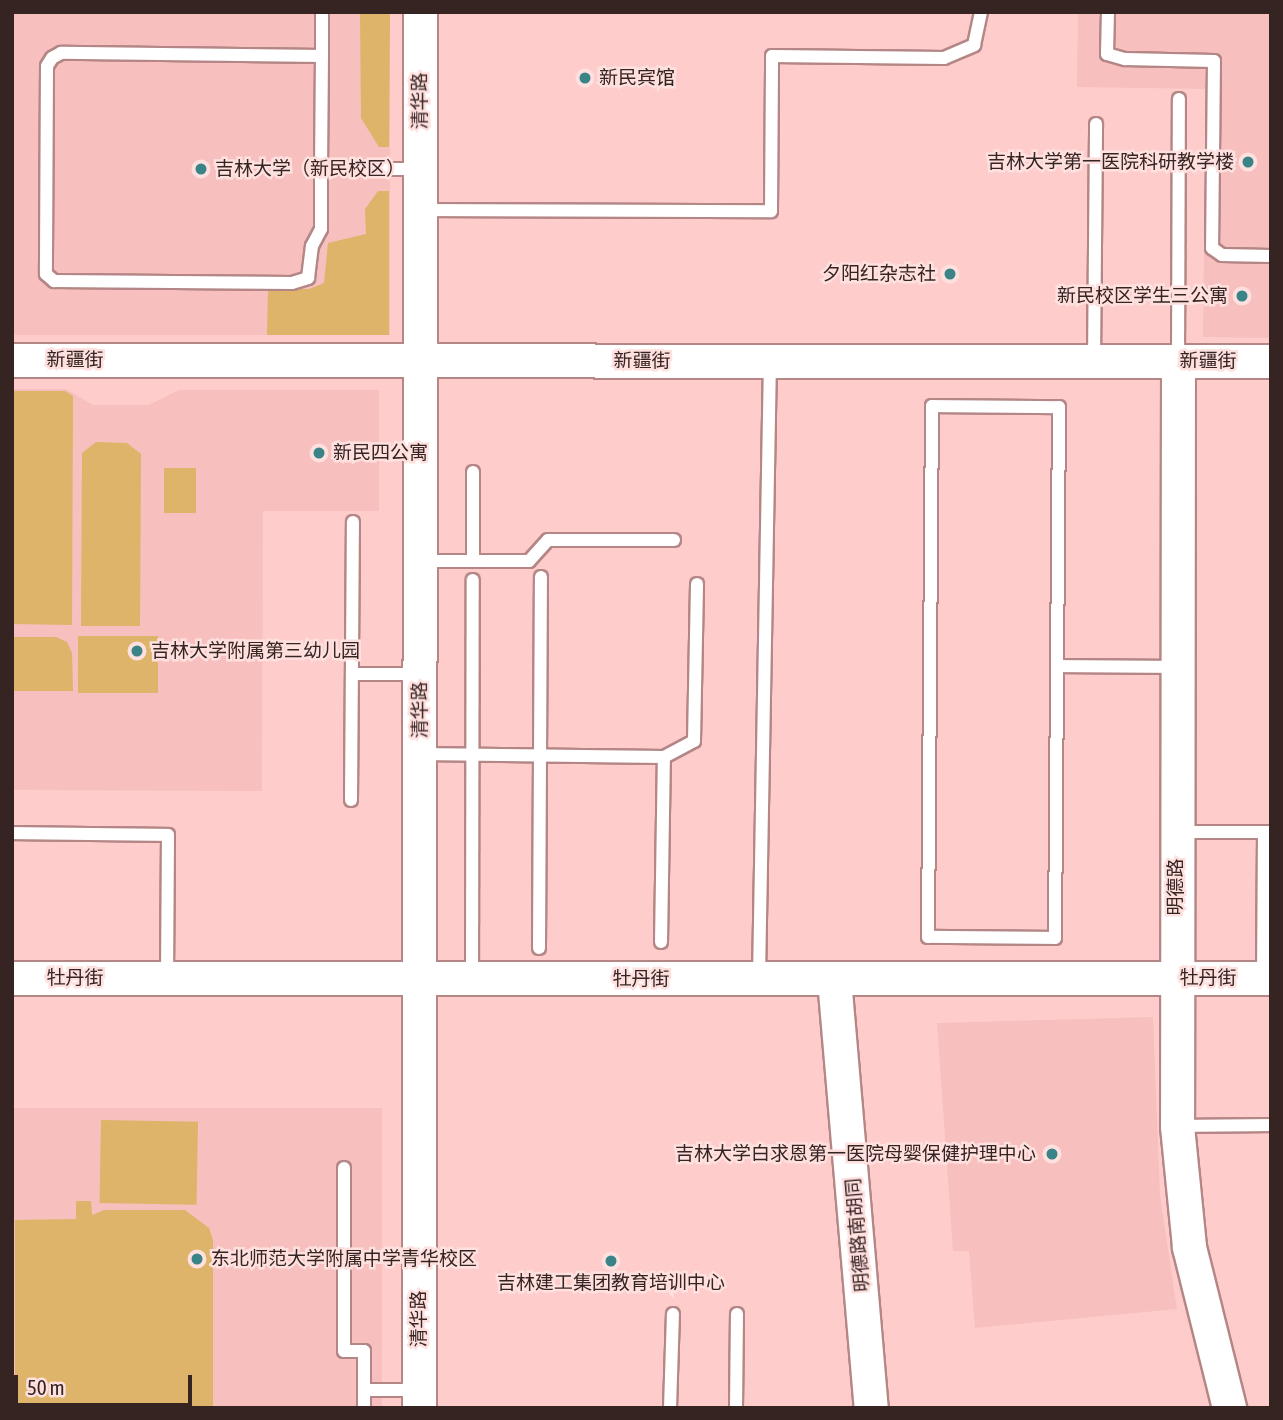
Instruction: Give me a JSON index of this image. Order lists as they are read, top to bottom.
{
  "streets": {
    "street": [
      "清华路",
      "新疆街",
      "明德路",
      "牡丹街",
      "明德路南胡同"
    ]
  },
  "crossings": [
    ["清华路", "新疆街"],
    ["清华路", "牡丹街"],
    ["新疆街", "明德路"],
    ["明德路", "牡丹街"],
    ["牡丹街", "明德路南胡同"]
  ],
  "places": [
    "新民宾馆",
    "吉林大学第一医院科研教学楼",
    "吉林大学（新民校区）",
    "夕阳红杂志社",
    "新民校区学生三公寓",
    "新民四公寓",
    "吉林大学附属第三幼儿园",
    "吉林大学白求恩第一医院母婴保健护理中心",
    "东北师范大学附属中学青华校区",
    "吉林建工集团教育培训中心"
  ],
  "scale_bar": "50 m"
}
